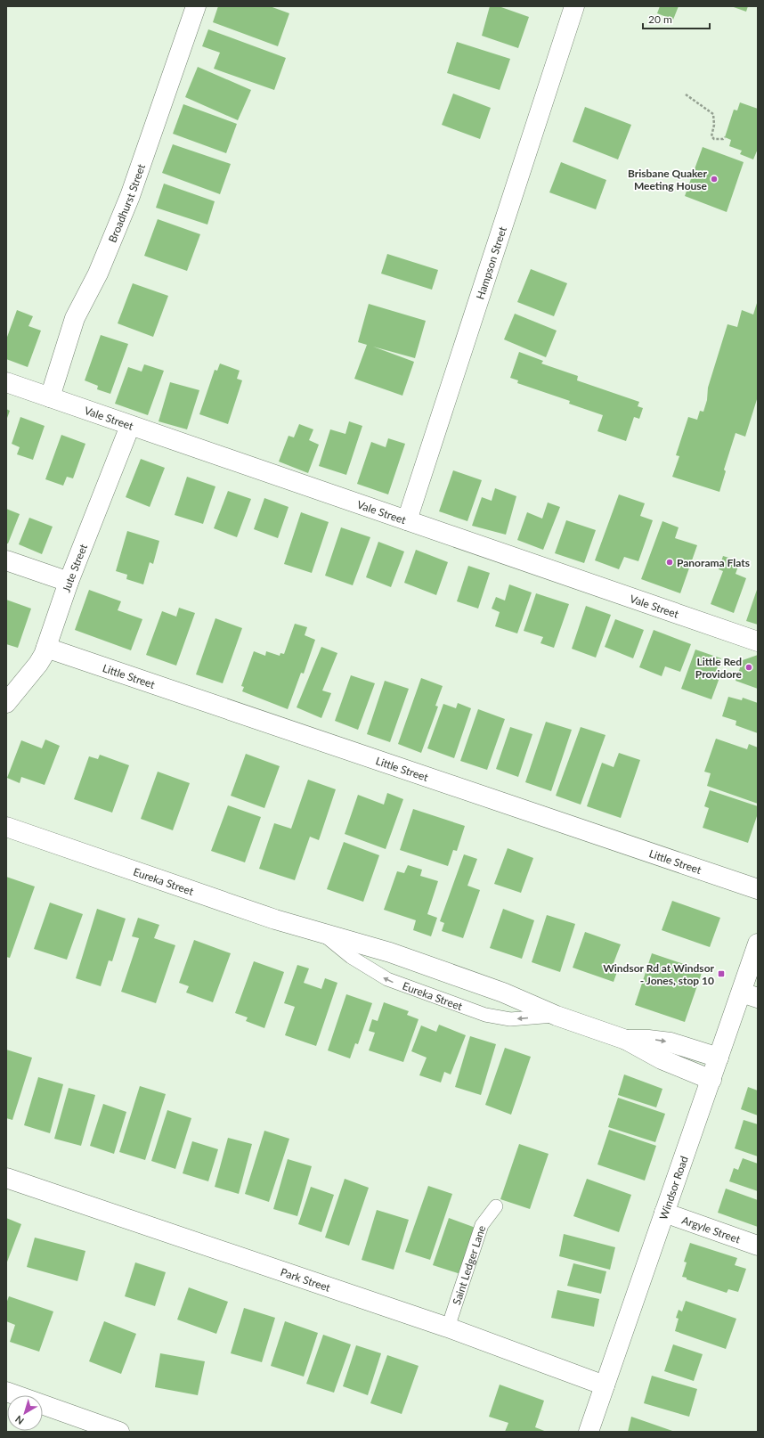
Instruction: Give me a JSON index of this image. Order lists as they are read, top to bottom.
{
  "streets": {
    "street": [
      "Broadhurst Street",
      "Hampson Street",
      "Vale Street",
      "Jute Street",
      "Little Street",
      "Eureka Street",
      "Windsor Road",
      "Argyle Street",
      "Park Street"
    ],
    "lane": ["Saint Ledger Lane"]
  },
  "crossings": [
    ["Broadhurst Street", "Vale Street"],
    ["Hampson Street", "Vale Street"],
    ["Vale Street", "Jute Street"],
    ["Jute Street", "Little Street"],
    ["Eureka Street", "Windsor Road"],
    ["Windsor Road", "Argyle Street"],
    ["Windsor Road", "Park Street"],
    ["Saint Ledger Lane", "Park Street"]
  ],
  "places": {
    "other": ["Brisbane Quaker Meeting House", "Panorama Flats", "Little Red Providore"],
    "transit": ["Windsor Rd at Windsor - Jones, stop 10"]
  },
  "scale_bar": "20 m",
  "north": "bottom left"
}
